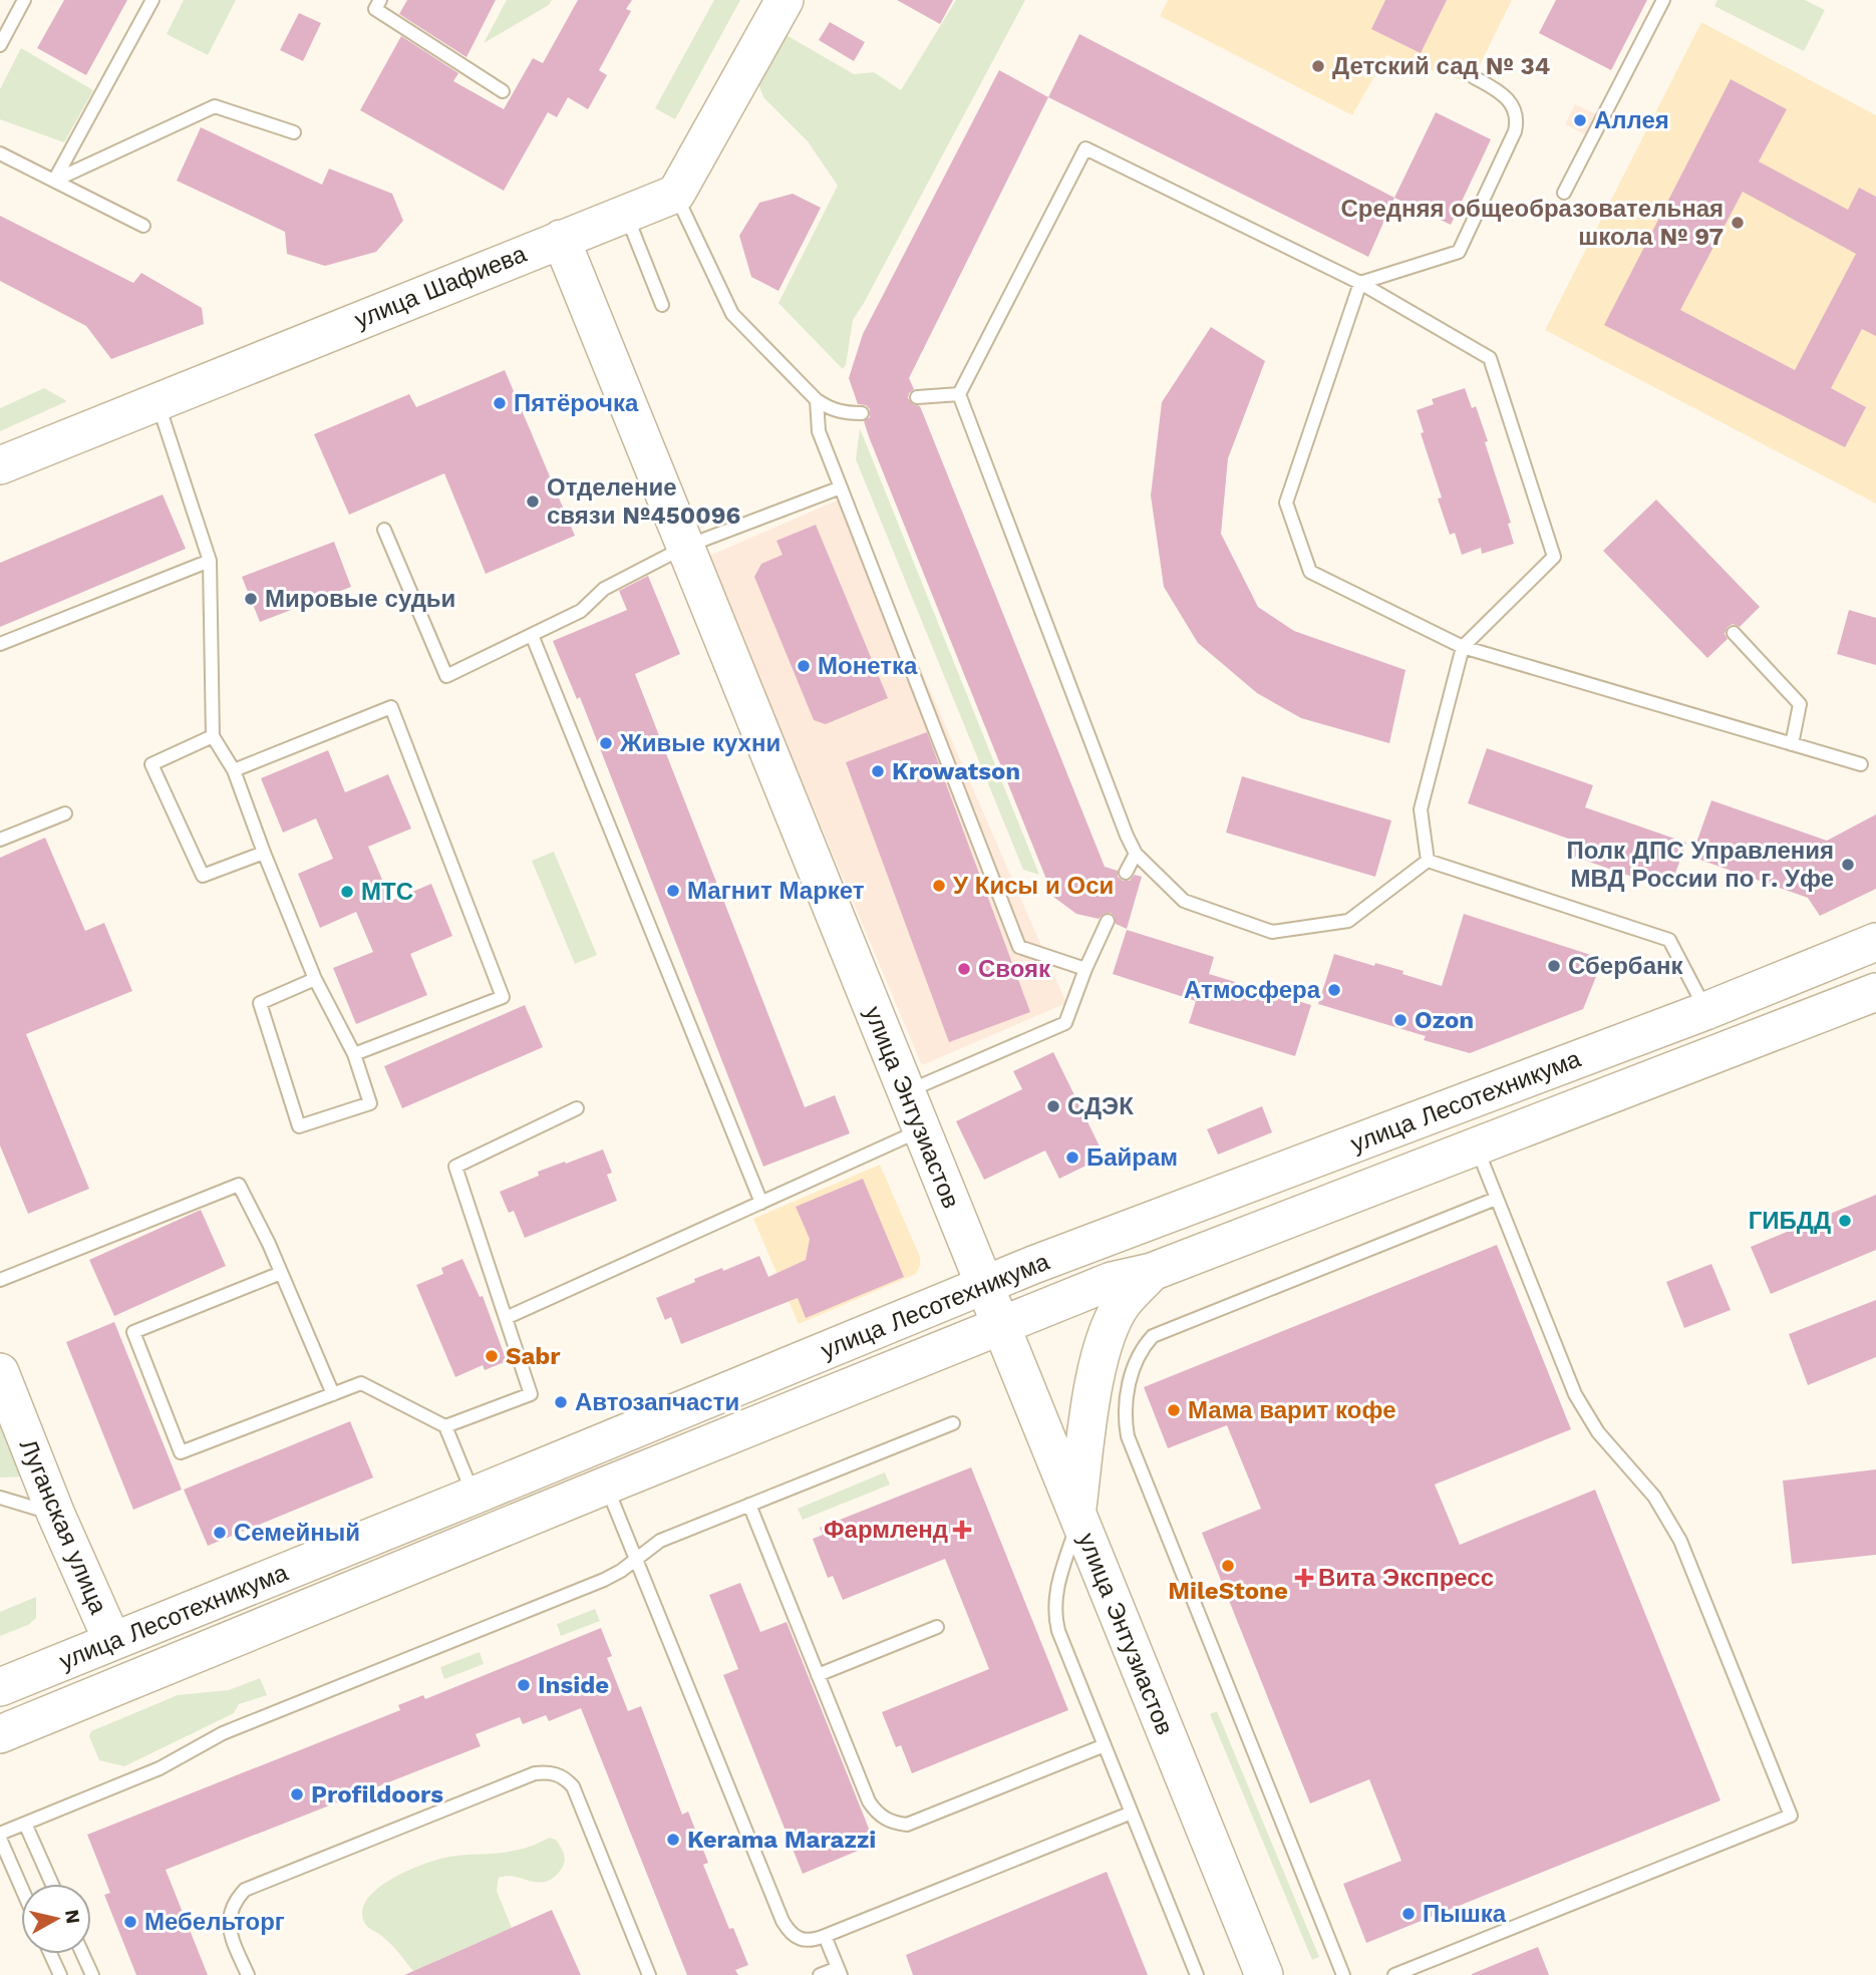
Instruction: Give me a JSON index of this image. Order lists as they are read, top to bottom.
{
  "streets": {
    "main road": [
      "улица Шафиева",
      "улица Лесотехникума",
      "улица Энтузиастов",
      "Луганская улица"
    ]
  },
  "crossings": [
    ["улица Шафиева", "улица Энтузиастов"],
    ["улица Лесотехникума", "улица Энтузиастов"],
    ["улица Лесотехникума", "Луганская улица"]
  ],
  "places": {
    "other": [
      "Детский сад № 34",
      "Аллея",
      "Средняя общеобразовательная школа № 97",
      "Пятёрочка",
      "Отделение связи №450096",
      "Мировые судьи",
      "Монетка",
      "Живые кухни",
      "Krowatson",
      "Полк ДПС Управления МВД России по г. Уфе",
      "У Кисы и Оси",
      "Магнит Маркет",
      "МТС",
      "Сбербанк",
      "Свояк",
      "Атмосфера",
      "Ozon",
      "СДЭК",
      "Байрам",
      "ГИБДД",
      "Sabr",
      "Автозапчасти",
      "Мама варит кофе",
      "Семейный",
      "MileStone",
      "Inside",
      "Profildoors",
      "Kerama Marazzi",
      "Пышка",
      "Мебельторг"
    ],
    "health": ["Фармленд", "Вита Экспресс"]
  },
  "north": "right"
}
